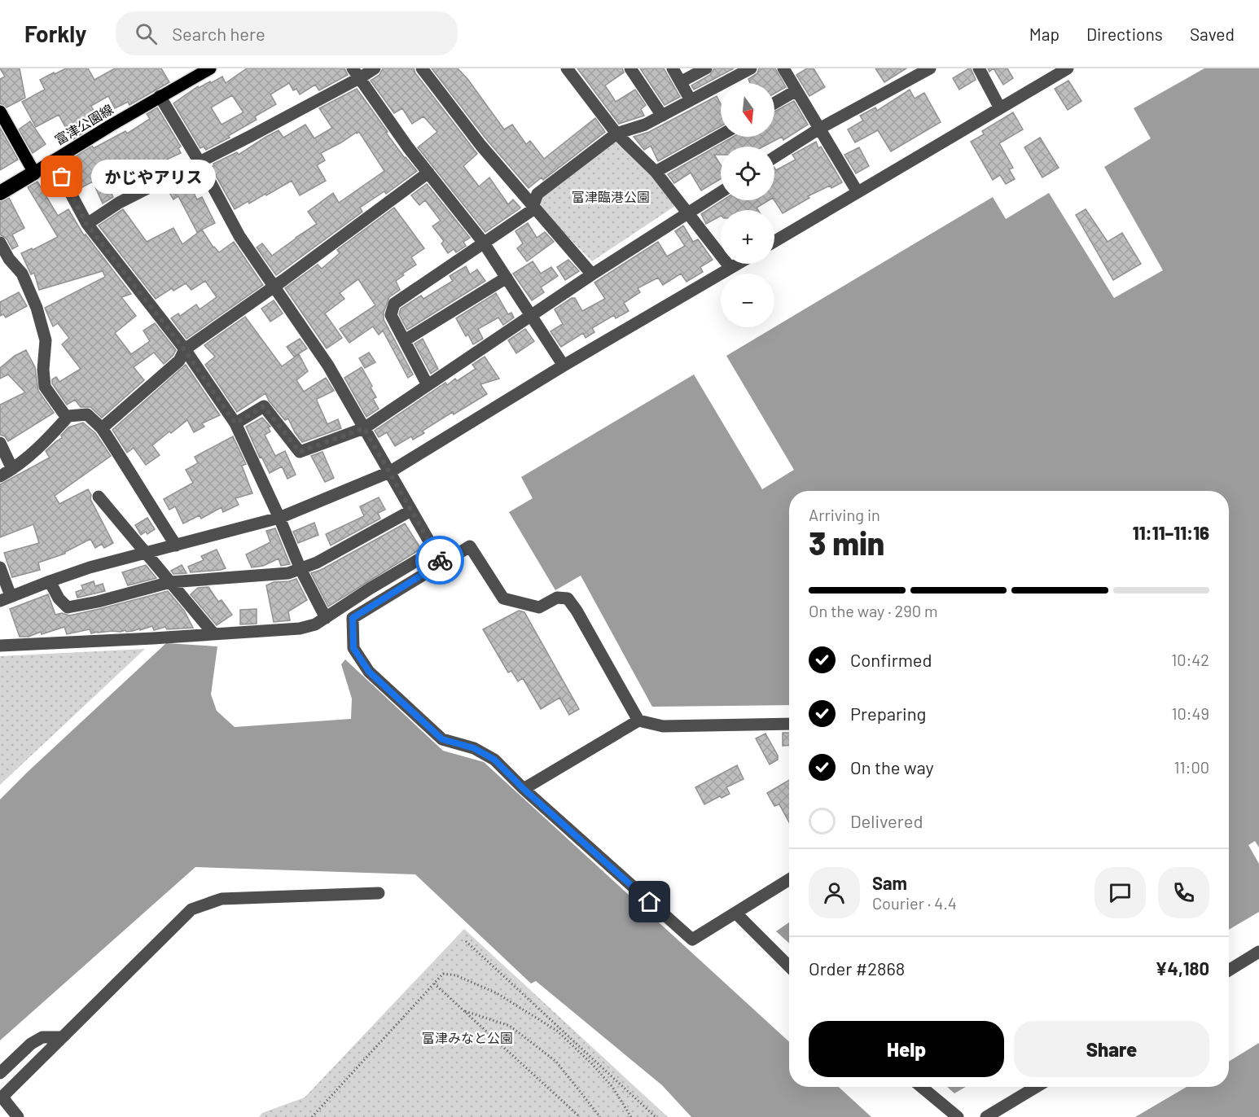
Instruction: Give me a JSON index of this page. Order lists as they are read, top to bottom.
{
  "streets": {
    "main road": ["富津公園線"]
  },
  "parks": ["富津臨港公園", "富津みなと公園"],
  "places": ["かじやアリス"],
  "north": "bottom",
  "page": {
    "header": "Forkly",
    "search": "Search here",
    "nav": ["Map", "Directions", "Saved"],
    "map_buttons": ["+", "−"],
    "bubble": "かじやアリス",
    "heading": ["3 min", "Arriving in", "11:11–11:16"],
    "panel": [
      "Sam",
      "Courier · 4.4",
      "Order #2868",
      "¥4,180"
    ],
    "bar": "On the way · 290 m",
    "list": [
      ["Confirmed", "10:42"],
      ["Preparing", "10:49"],
      ["On the way", "11:00"],
      "Delivered"
    ],
    "buttons": ["Help", "Share"]
  }
}
